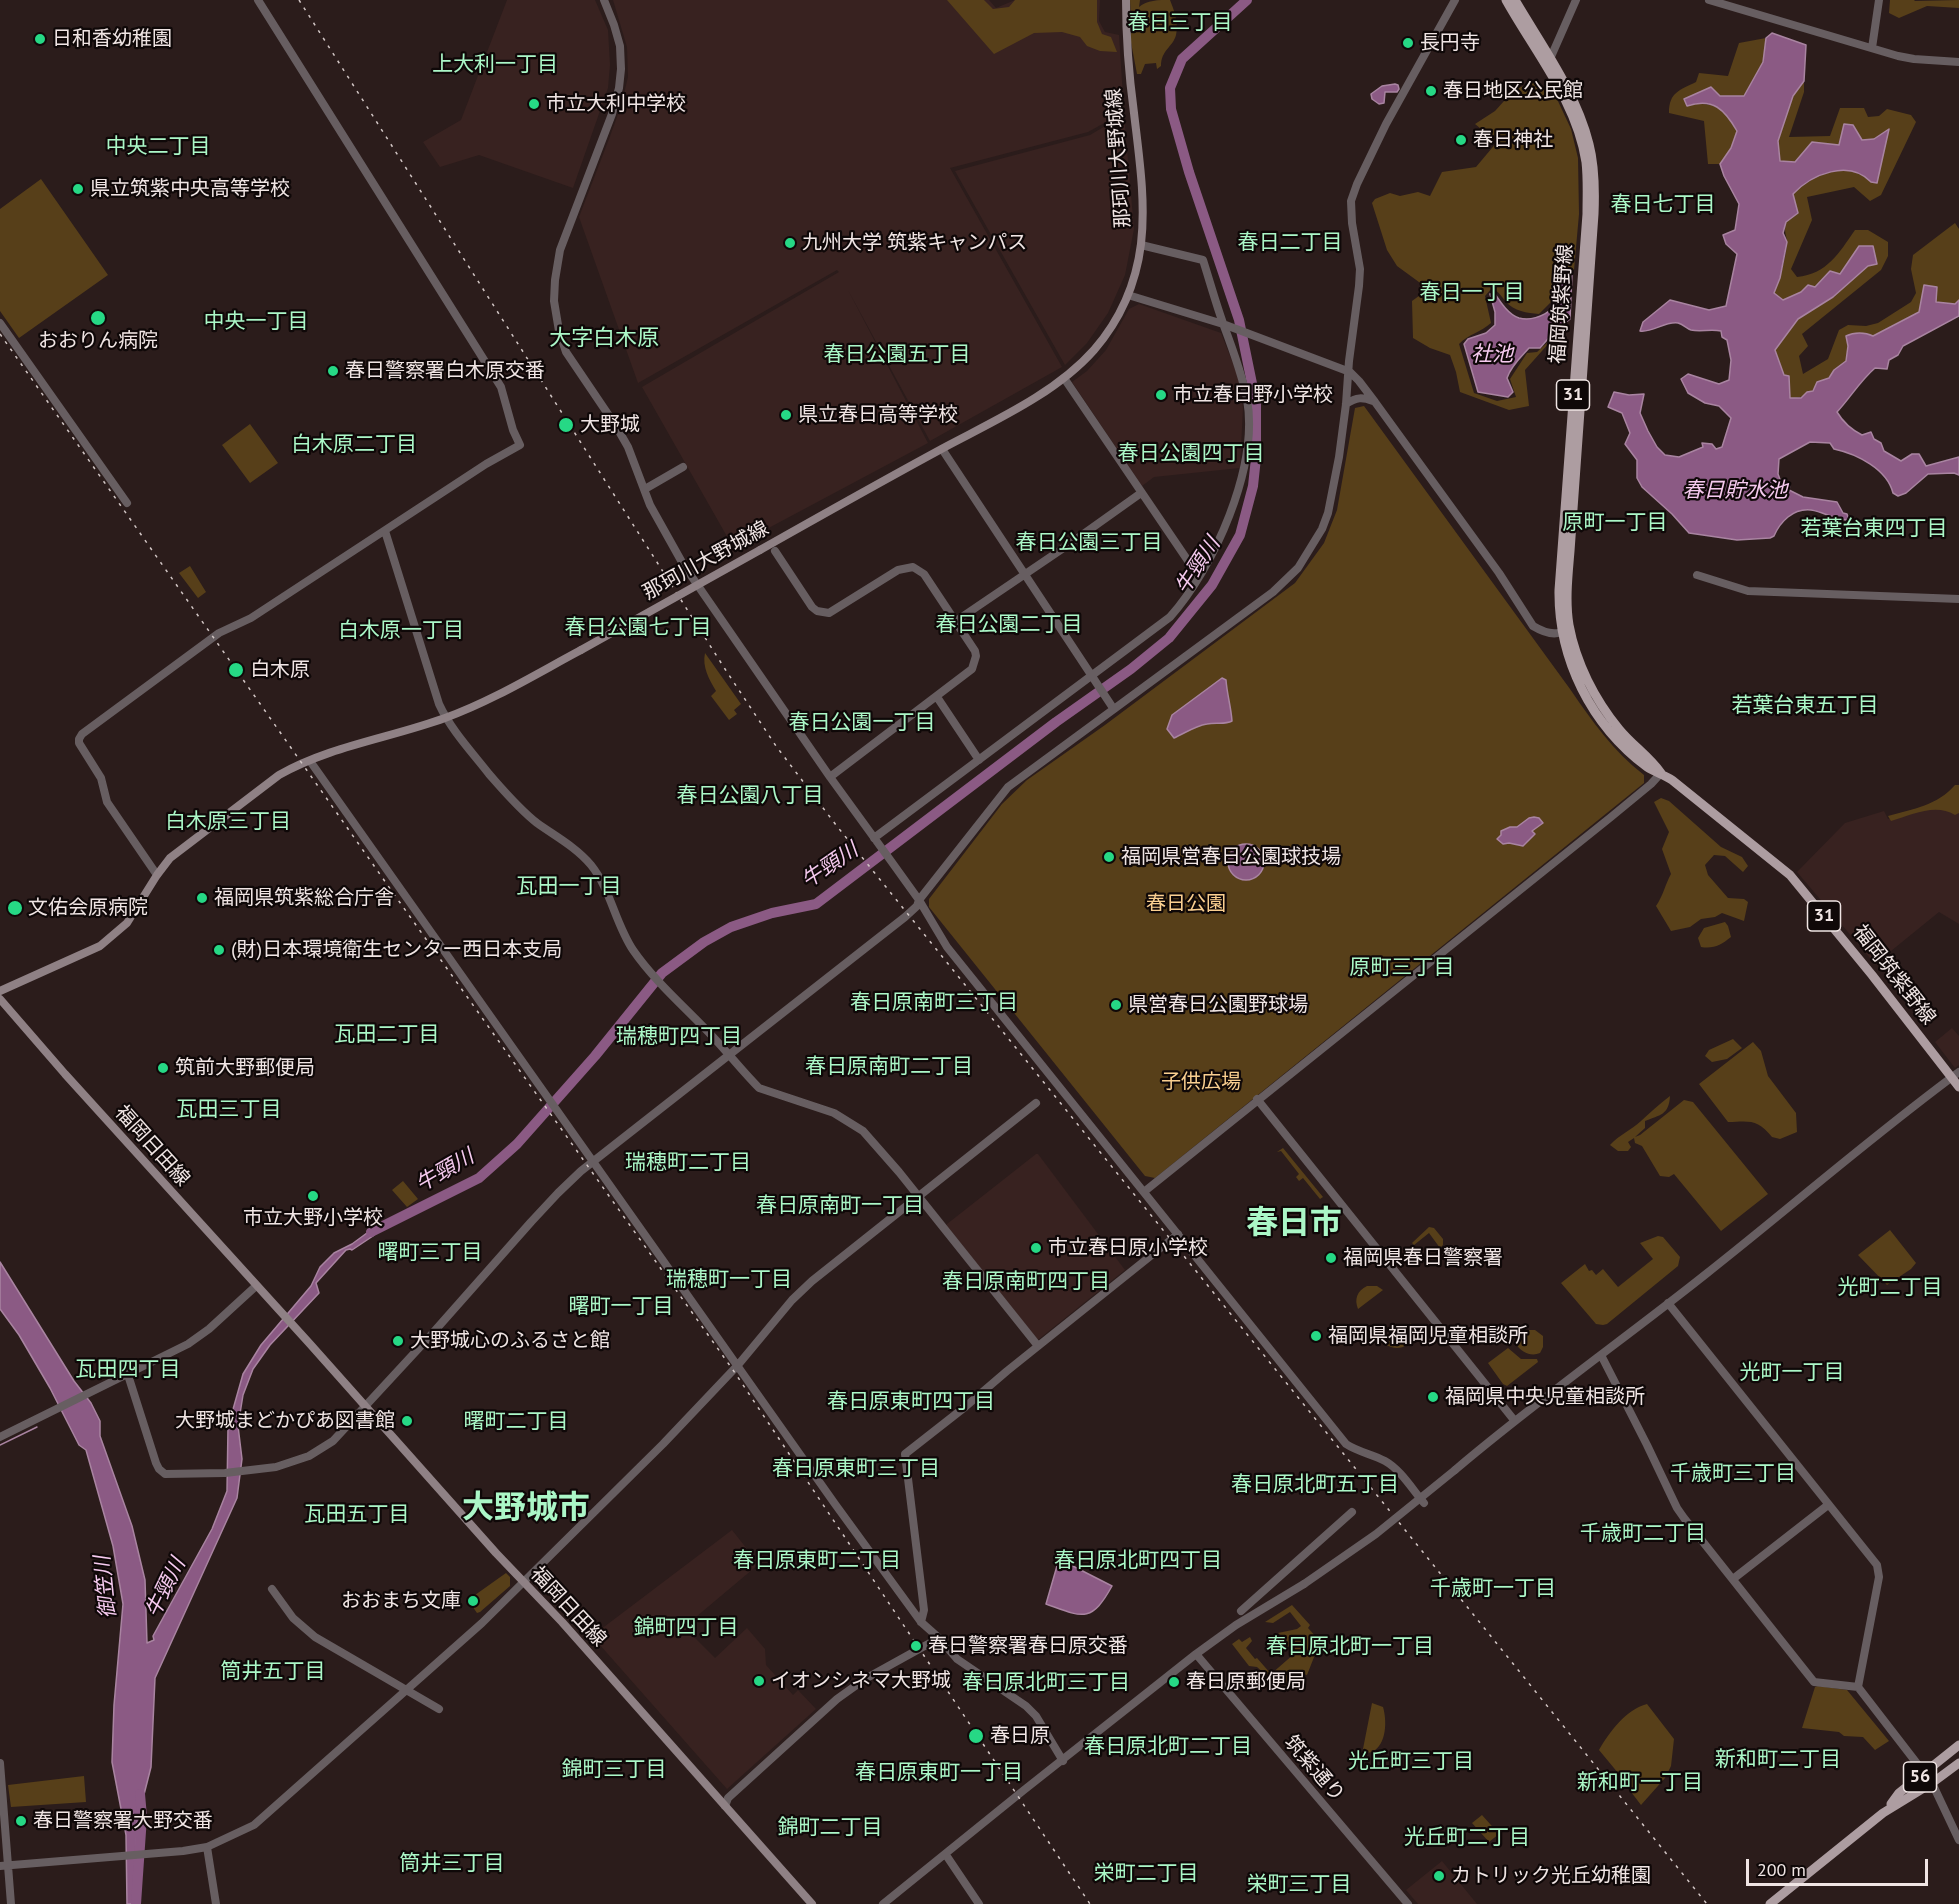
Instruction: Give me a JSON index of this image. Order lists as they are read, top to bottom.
{
  "streets": {
    "main road": [
      "那珂川大野城線",
      "福岡筑紫野線",
      "31",
      "福岡日田線",
      "56"
    ],
    "street": ["筑紫通り"]
  },
  "districts": [
    "春日三丁目",
    "上大利一丁目",
    "中央二丁目",
    "春日七丁目",
    "春日二丁目",
    "春日一丁目",
    "中央一丁目",
    "大字白木原",
    "春日公園五丁目",
    "白木原二丁目",
    "春日公園四丁目",
    "原町一丁目",
    "若葉台東四丁目",
    "春日公園三丁目",
    "春日公園二丁目",
    "春日公園七丁目",
    "白木原一丁目",
    "若葉台東五丁目",
    "春日公園一丁目",
    "春日公園八丁目",
    "白木原三丁目",
    "瓦田一丁目",
    "原町三丁目",
    "春日原南町三丁目",
    "瓦田二丁目",
    "瑞穂町四丁目",
    "春日原南町二丁目",
    "瓦田三丁目",
    "瑞穂町二丁目",
    "春日原南町一丁目",
    "春日市",
    "曙町三丁目",
    "瑞穂町一丁目",
    "春日原南町四丁目",
    "光町二丁目",
    "曙町一丁目",
    "瓦田四丁目",
    "光町一丁目",
    "春日原東町四丁目",
    "曙町二丁目",
    "春日原東町三丁目",
    "千歳町三丁目",
    "春日原北町五丁目",
    "大野城市",
    "瓦田五丁目",
    "千歳町二丁目",
    "春日原東町二丁目",
    "春日原北町四丁目",
    "千歳町一丁目",
    "錦町四丁目",
    "春日原北町一丁目",
    "筒井五丁目",
    "春日原北町三丁目",
    "春日原北町二丁目",
    "新和町二丁目",
    "光丘町三丁目",
    "錦町三丁目",
    "春日原東町一丁目",
    "新和町一丁目",
    "錦町二丁目",
    "光丘町二丁目",
    "筒井三丁目",
    "栄町二丁目",
    "栄町三丁目"
  ],
  "water": [
    "社池",
    "春日貯水池",
    "牛頸川",
    "御笠川"
  ],
  "parks": ["春日公園", "子供広場"],
  "places": [
    "日和香幼稚園",
    "長円寺",
    "春日地区公民館",
    "市立大利中学校",
    "春日神社",
    "県立筑紫中央高等学校",
    "九州大学 筑紫キャンパス",
    "おおりん病院",
    "春日警察署白木原交番",
    "市立春日野小学校",
    "県立春日高等学校",
    "大野城",
    "白木原",
    "福岡県営春日公園球技場",
    "福岡県筑紫総合庁舎",
    "文佑会原病院",
    "(財)日本環境衛生センター西日本支局",
    "県営春日公園野球場",
    "筑前大野郵便局",
    "市立大野小学校",
    "市立春日原小学校",
    "福岡県春日警察署",
    "福岡県福岡児童相談所",
    "大野城心のふるさと館",
    "福岡県中央児童相談所",
    "大野城まどかぴあ図書館",
    "おおまち文庫",
    "春日警察署春日原交番",
    "イオンシネマ大野城",
    "春日原郵便局",
    "春日原",
    "春日警察署大野交番",
    "カトリック光丘幼稚園"
  ],
  "scale_bar": "200 m"
}
